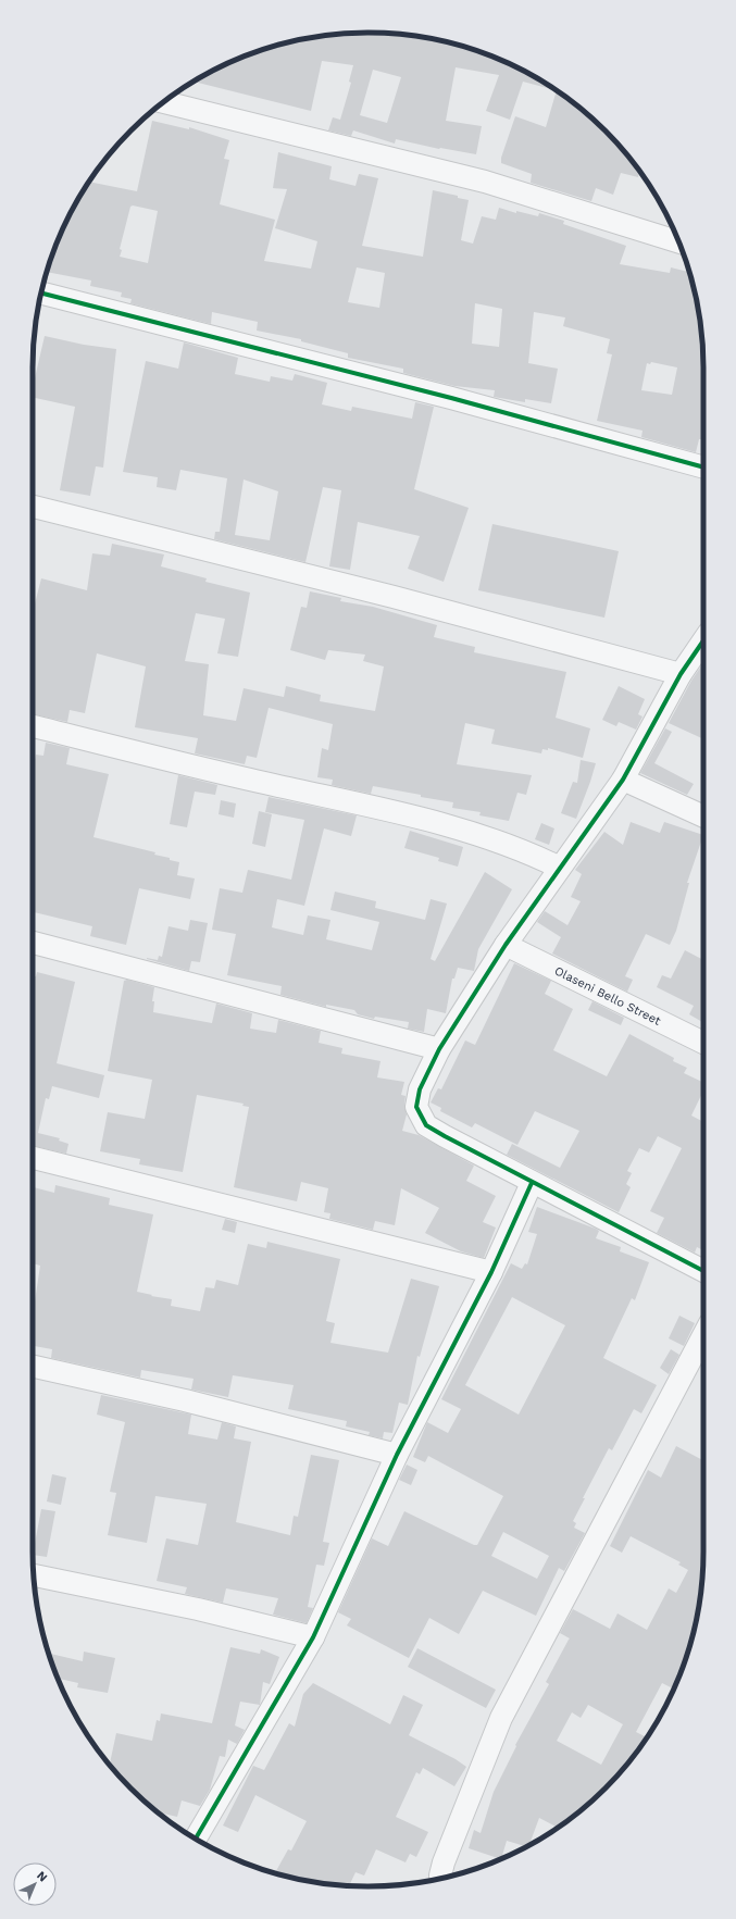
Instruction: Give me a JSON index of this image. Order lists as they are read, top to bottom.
{
  "streets": {
    "street": ["Olaseni Bello Street"]
  },
  "north": "top right"
}
